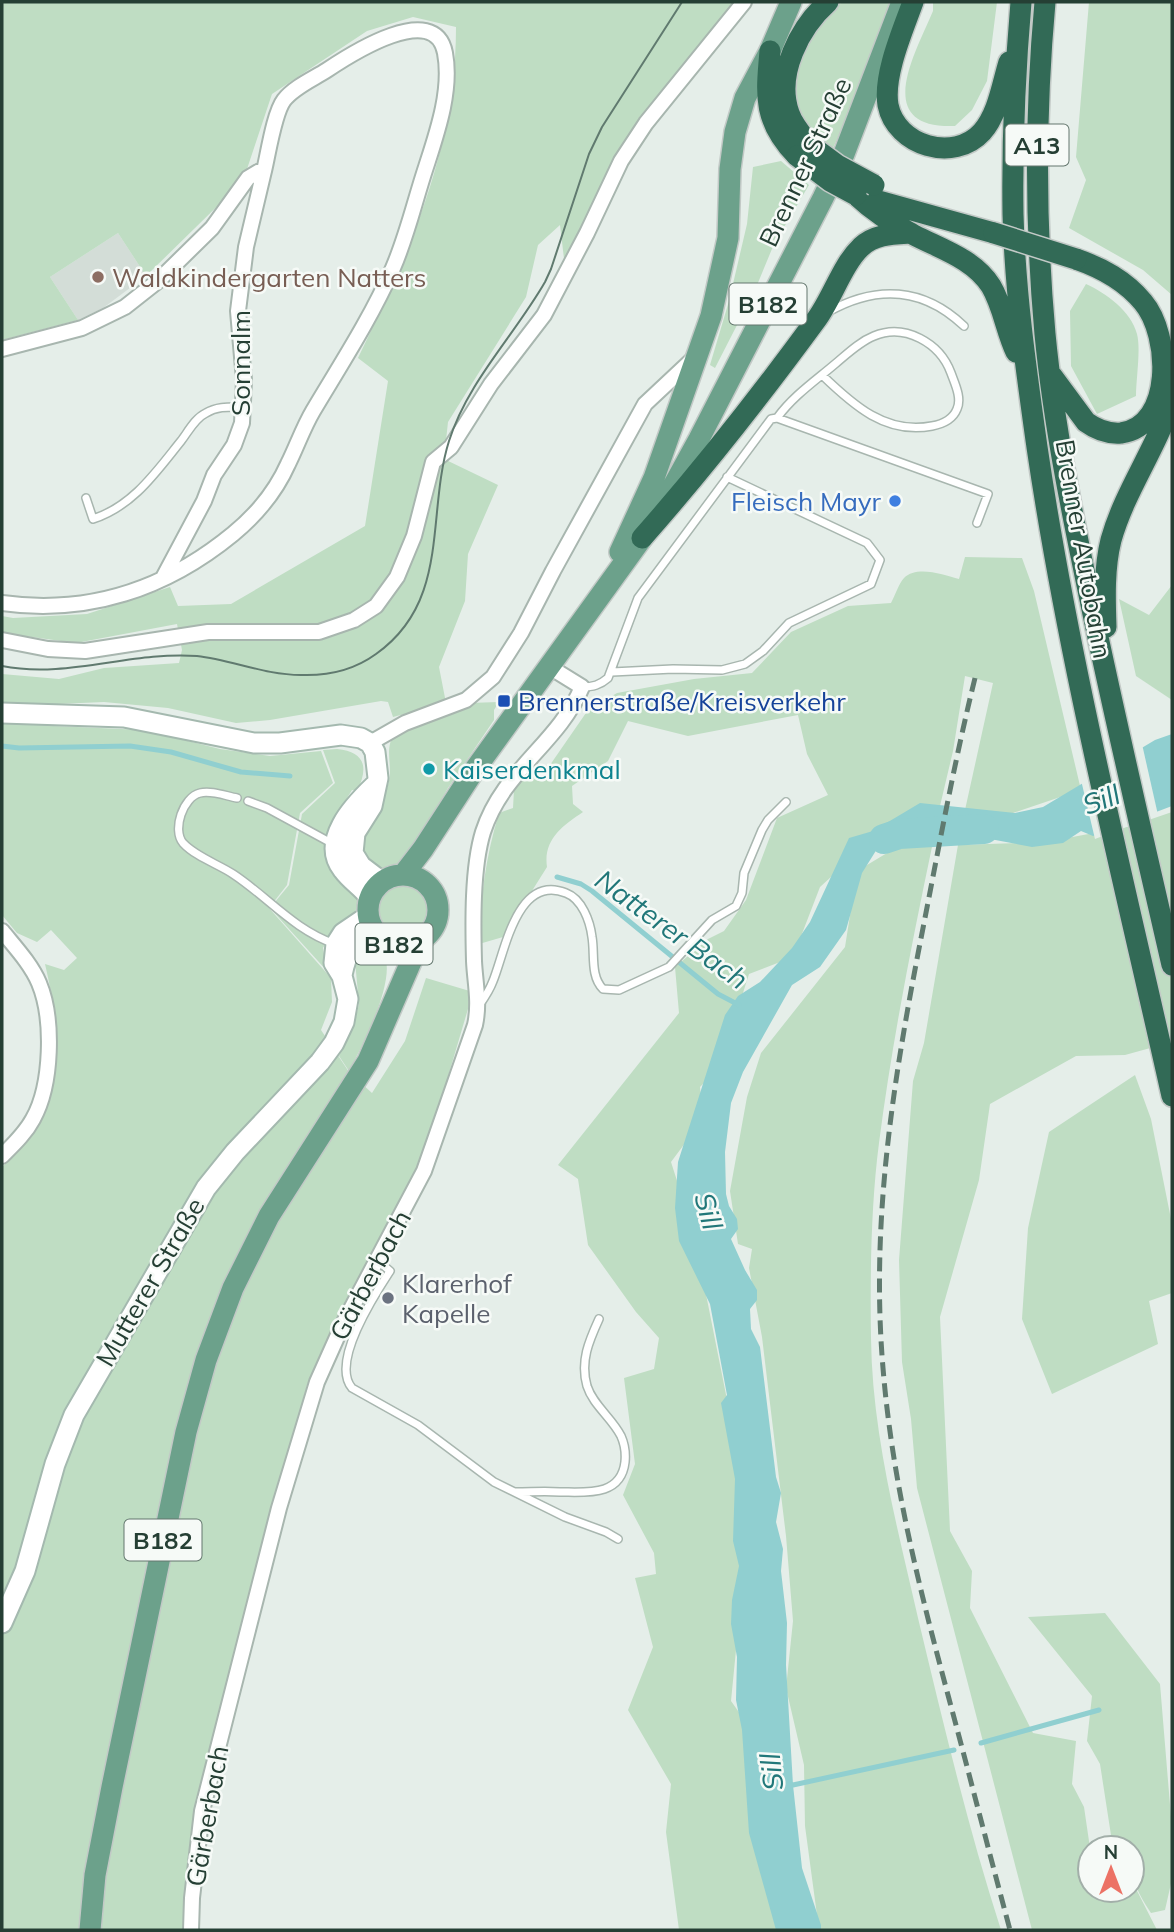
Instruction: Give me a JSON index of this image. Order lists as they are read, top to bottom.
{
  "streets": {
    "highway": ["A13", "Brenner Autobahn"],
    "main road": ["Brenner Straße", "B182", "Mutterer Straße"],
    "street": ["Sonnalm", "Gärberbach"]
  },
  "crossings": [
    ["Brenner Straße", "B182"],
    ["Brenner Straße", "Mutterer Straße"],
    ["B182", "Mutterer Straße"]
  ],
  "water": ["Sill", "Natterer Bach"],
  "places": {
    "other": [
      "Waldkindergarten Natters",
      "Fleisch Mayr",
      "Kaiserdenkmal",
      "Klarerhof Kapelle"
    ],
    "transit": ["Brennerstraße/Kreisverkehr"]
  },
  "north": "top"
}
